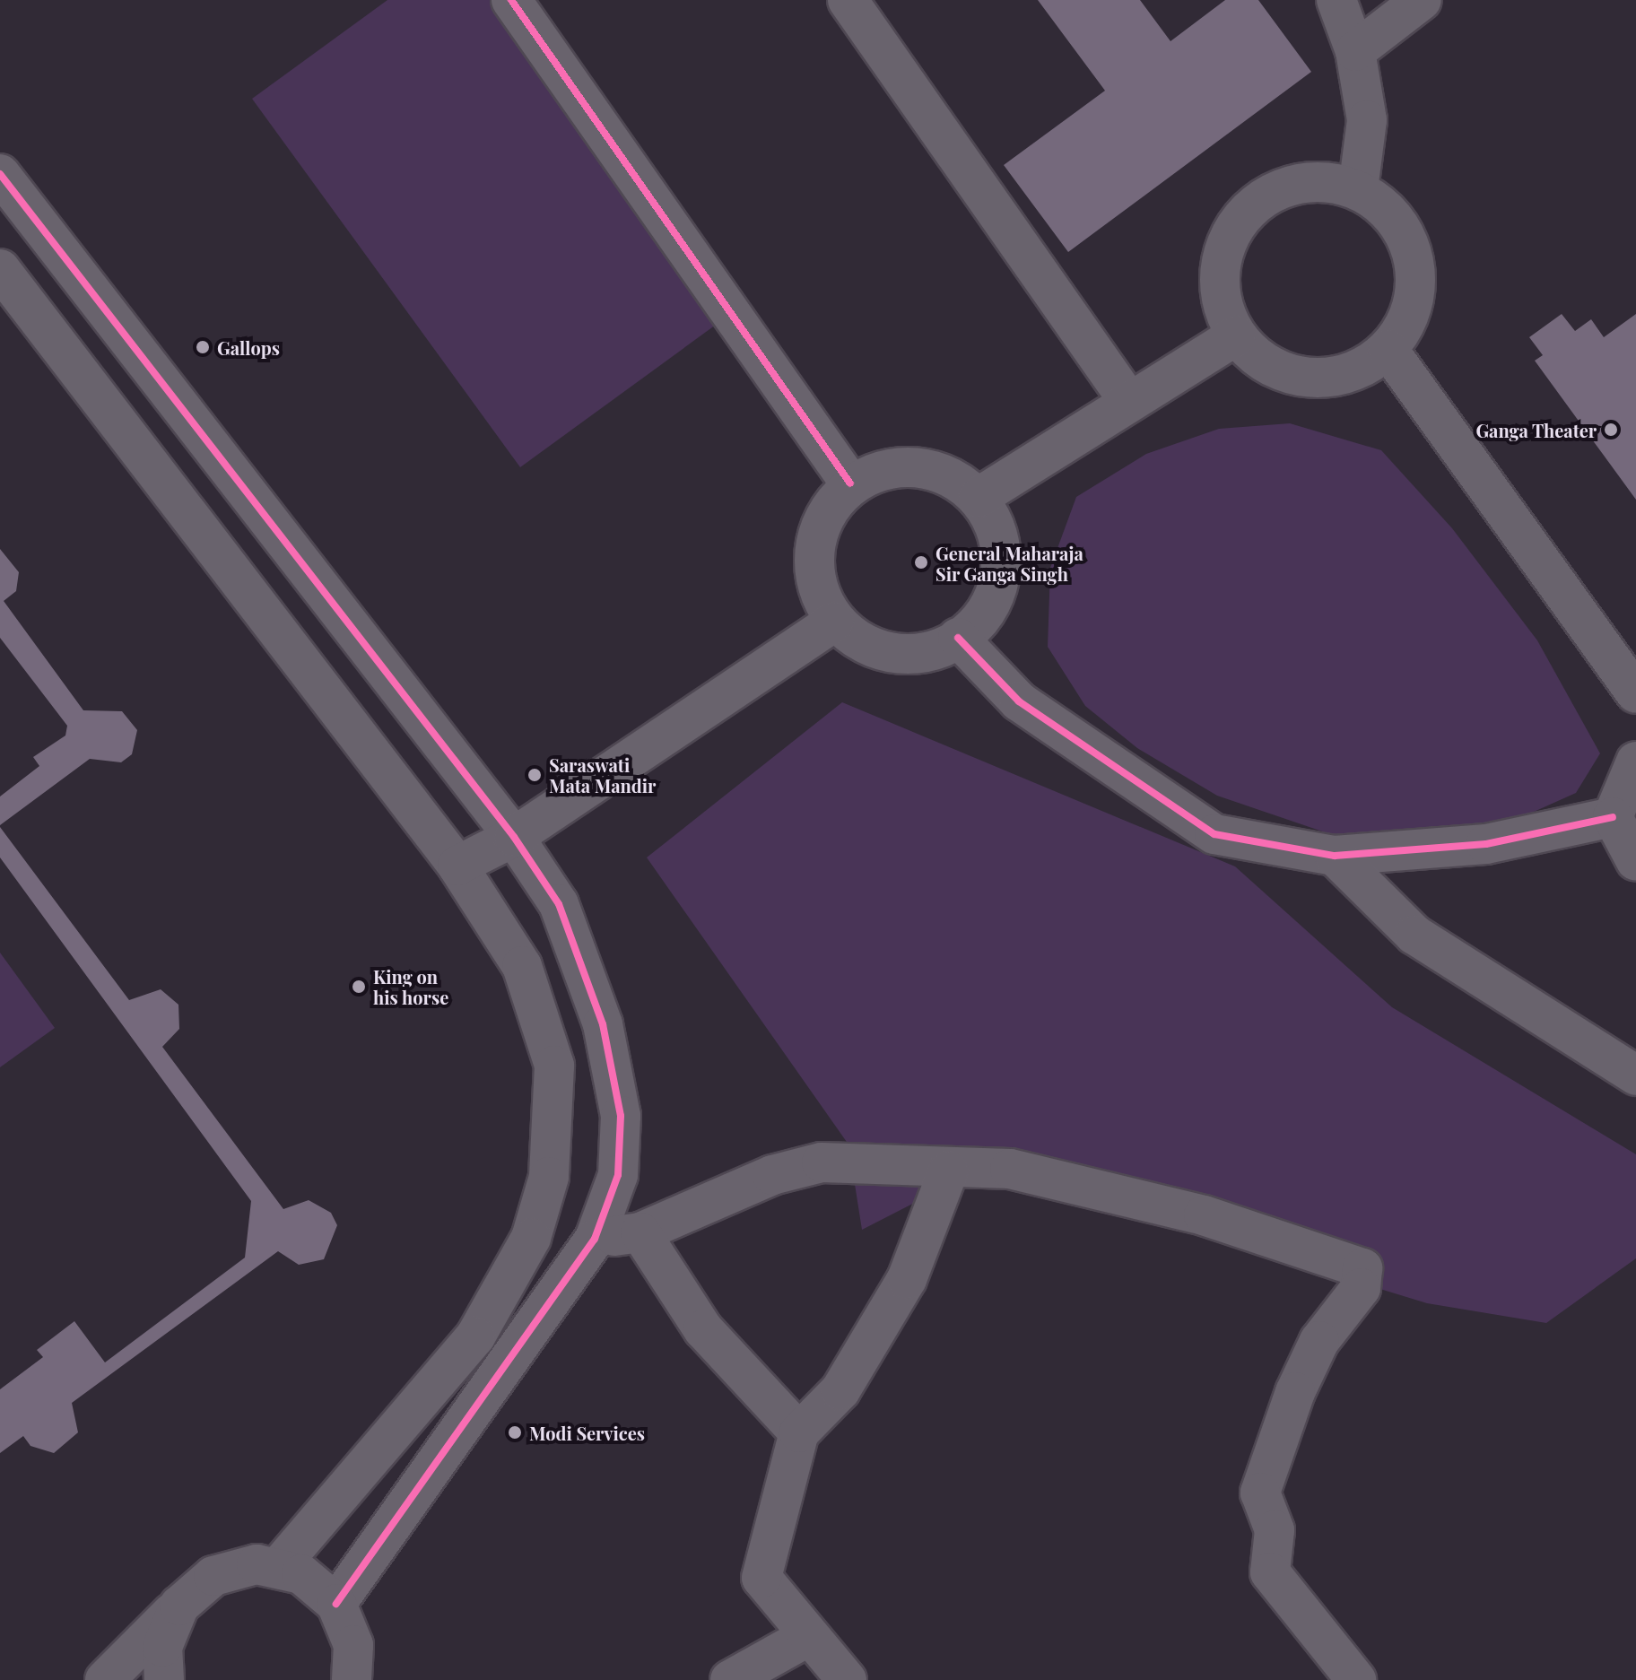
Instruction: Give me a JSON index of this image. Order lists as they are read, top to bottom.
{
  "places": [
    "Gallops",
    "Ganga Theater",
    "General Maharaja Sir Ganga Singh",
    "Saraswati Mata Mandir",
    "King on his horse",
    "Modi Services"
  ]
}
